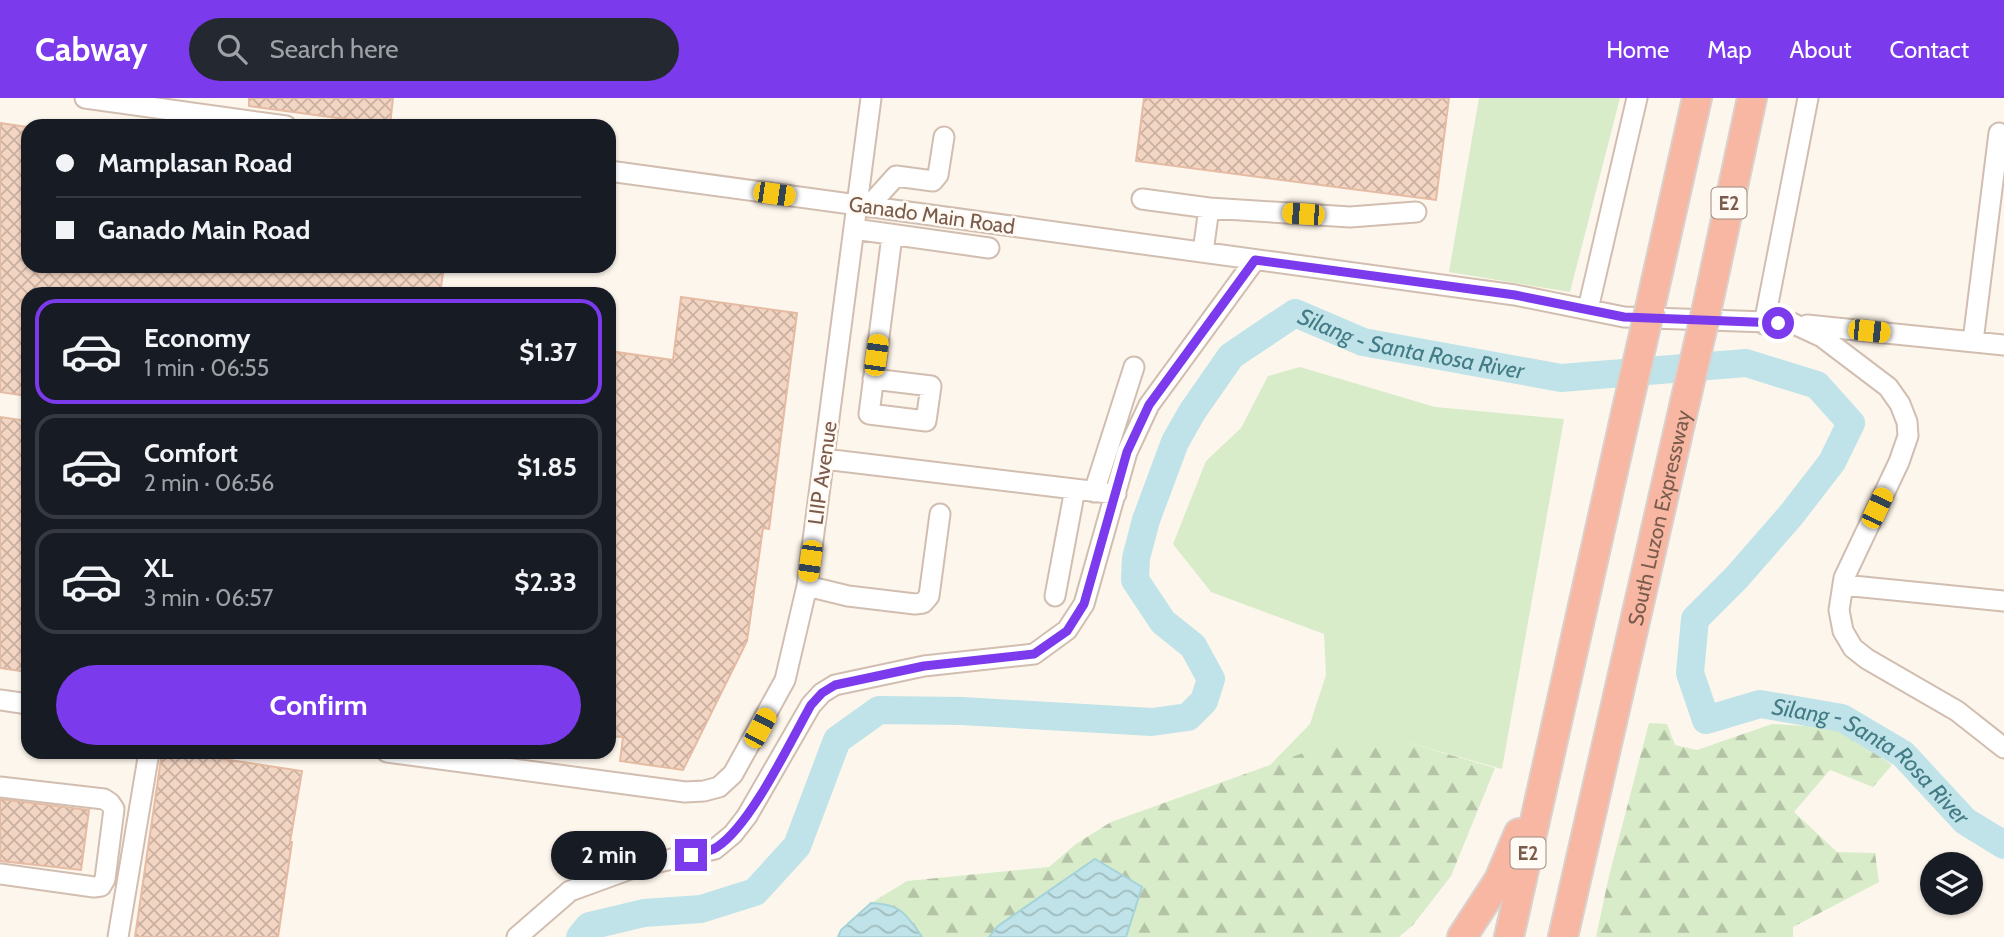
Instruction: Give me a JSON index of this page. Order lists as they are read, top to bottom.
{
  "streets": {
    "highway": ["E2", "South Luzon Expressway"],
    "street": ["Ganado Main Road", "LIIP Avenue"]
  },
  "crossings": [
    ["Ganado Main Road", "LIIP Avenue"]
  ],
  "water": ["Silang - Santa Rosa River"],
  "page": {
    "header": "Cabway",
    "search": "Search here",
    "nav": [
      "Home",
      "Map",
      "About",
      "Contact"
    ],
    "banner": ["Mamplasan Road", "Ganado Main Road"],
    "list": [
      {
        "name": "Economy",
        "note": "1 min · 06:55",
        "value": "$1.37"
      },
      {
        "name": "Comfort",
        "note": "2 min · 06:56",
        "value": "$1.85"
      },
      {
        "name": "XL",
        "note": "3 min · 06:57",
        "value": "$2.33"
      }
    ],
    "buttons": "Confirm",
    "bubble": "2 min"
  }
}
